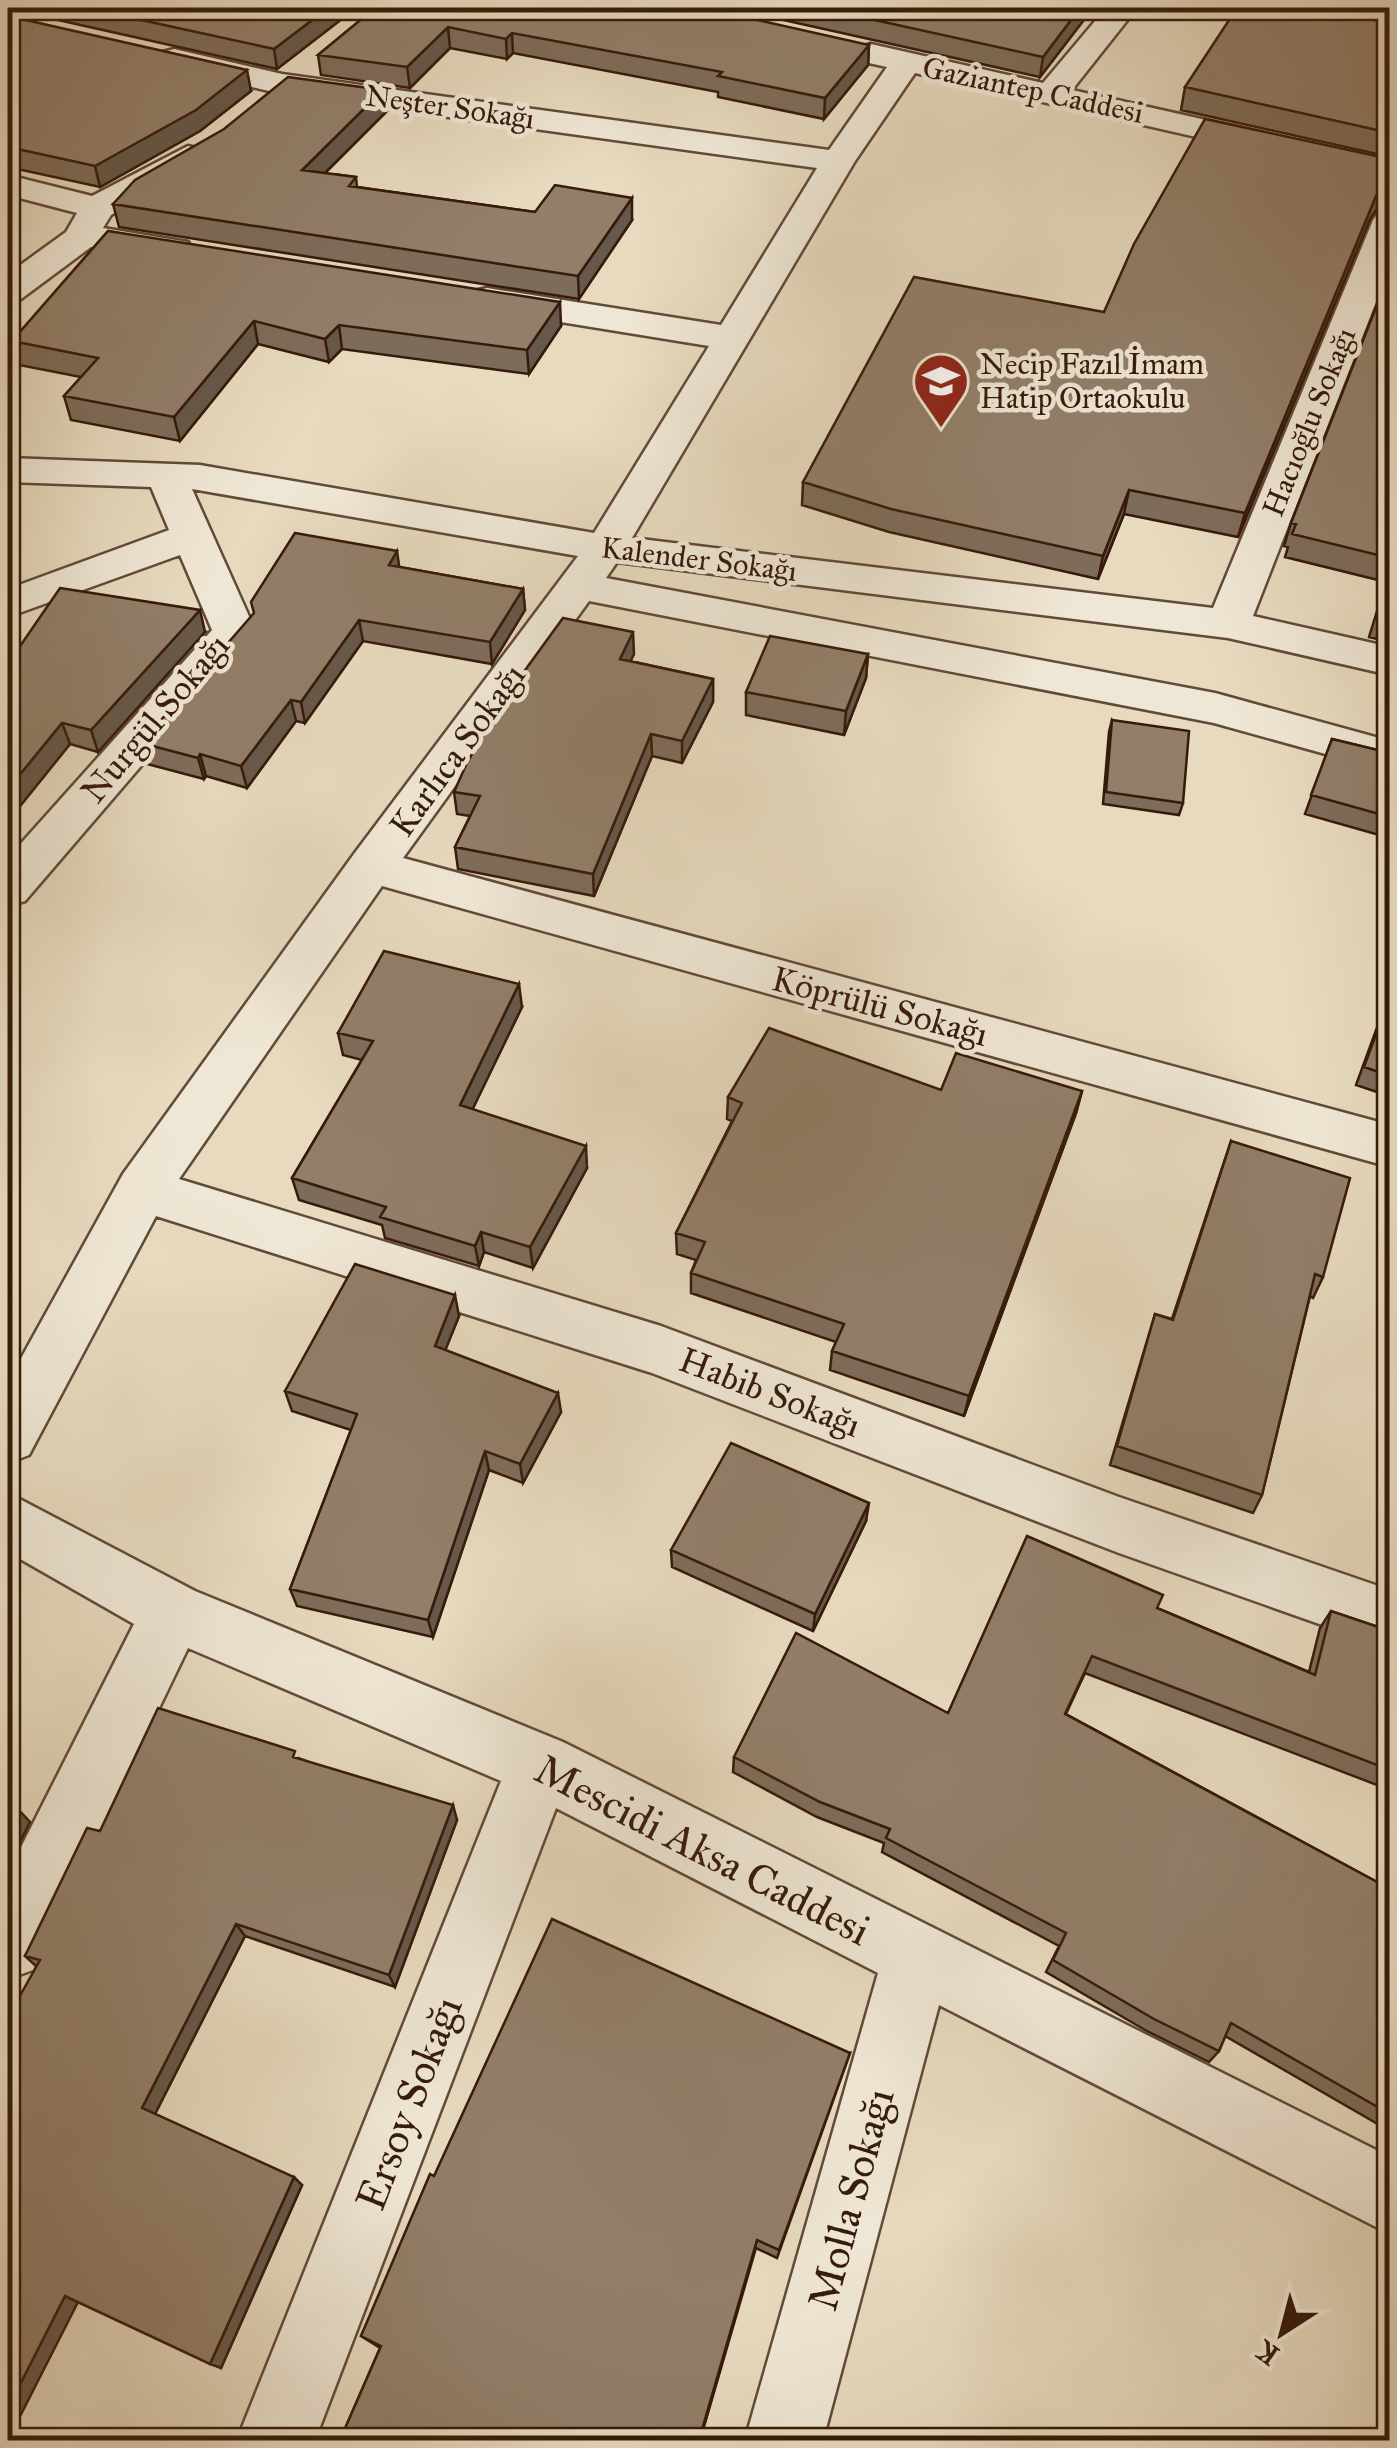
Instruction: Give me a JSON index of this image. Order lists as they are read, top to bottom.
{
  "streets": {
    "street": [
      "Gaziantep Caddesi",
      "Neşter Sokağı",
      "Hacıoğlu Sokağı",
      "Kalender Sokağı",
      "Nurgül Sokağı",
      "Karlıca Sokağı",
      "Köprülü Sokağı",
      "Habib Sokağı",
      "Mescidi Aksa Caddesi",
      "Ersoy Sokağı",
      "Molla Sokağı"
    ]
  },
  "crossings": [
    ["Gaziantep Caddesi", "Karlıca Sokağı"],
    ["Neşter Sokağı", "Karlıca Sokağı"],
    ["Hacıoğlu Sokağı", "Kalender Sokağı"],
    ["Kalender Sokağı", "Nurgül Sokağı"],
    ["Kalender Sokağı", "Karlıca Sokağı"],
    ["Karlıca Sokağı", "Köprülü Sokağı"],
    ["Karlıca Sokağı", "Habib Sokağı"],
    ["Mescidi Aksa Caddesi", "Ersoy Sokağı"],
    ["Mescidi Aksa Caddesi", "Molla Sokağı"]
  ],
  "places": {
    "school or university": ["Necip Fazıl İmam Hatip Ortaokulu"]
  },
  "north": "bottom left"
}
